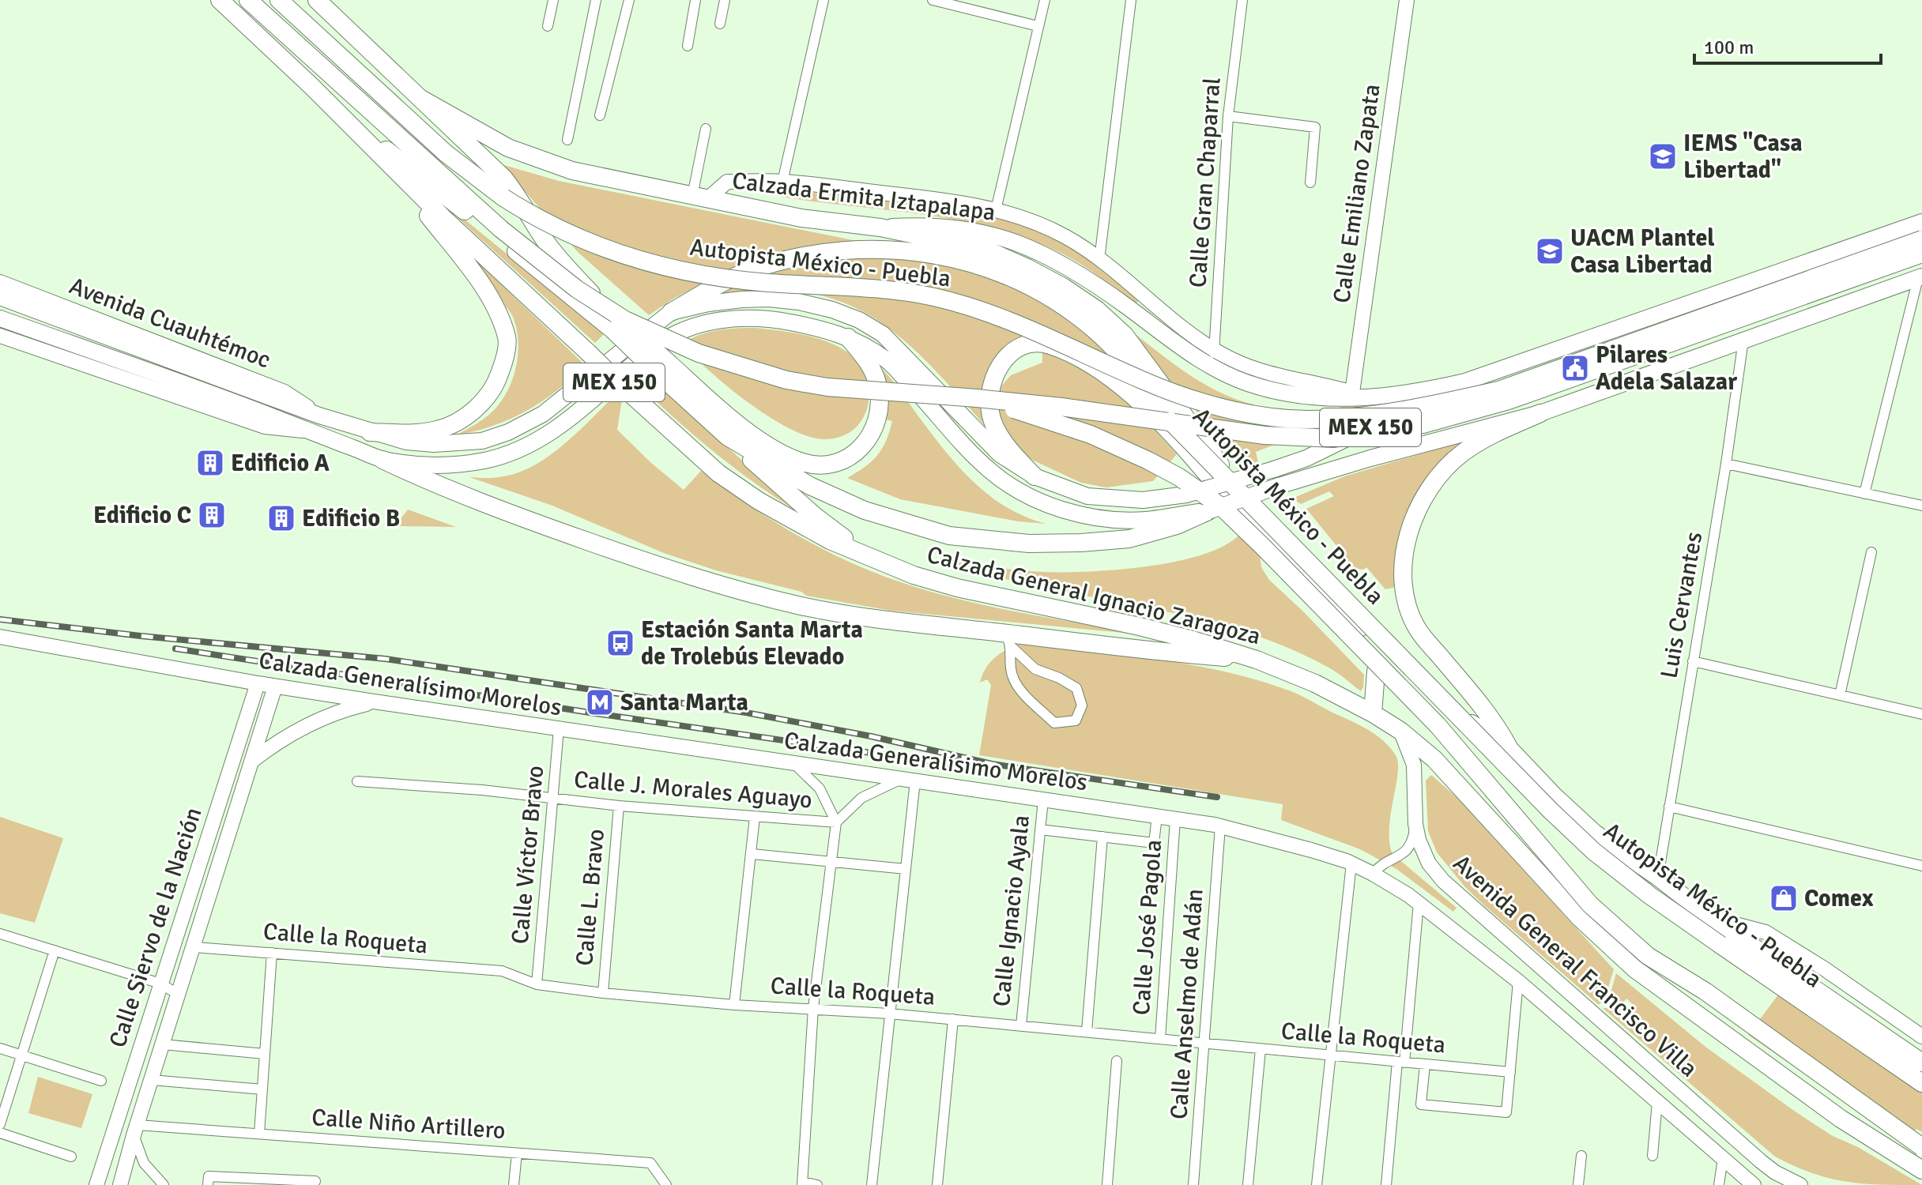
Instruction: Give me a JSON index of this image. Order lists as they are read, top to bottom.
{
  "streets": {
    "highway": ["Calzada Ermita Iztapalapa", "Autopista México - Puebla", "Calzada General Ignacio Zaragoza"],
    "main road": ["Avenida Cuauhtémoc", "MEX 150"],
    "street": [
      "Calle Gran Chaparral",
      "Calle Emiliano Zapata",
      "Luis Cervantes",
      "Calzada Generalísimo Morelos",
      "Calle J. Morales Aguayo",
      "Calle Víctor Bravo",
      "Calle L. Bravo",
      "Calle Ignacio Ayala",
      "Calle Siervo de la Nación",
      "Calle José Pagola",
      "Calle la Roqueta",
      "Avenida General Francisco Villa",
      "Calle Anselmo de Adán",
      "Calle Niño Artillero"
    ]
  },
  "crossings": [
    ["Calle Gran Chaparral", "Calzada Ermita Iztapalapa"],
    ["Calle Emiliano Zapata", "Calzada Ermita Iztapalapa"],
    ["Calzada Ermita Iztapalapa", "Avenida Cuauhtémoc"],
    ["Autopista México - Puebla", "MEX 150"],
    ["Calzada General Ignacio Zaragoza", "Avenida General Francisco Villa"],
    ["Calzada Generalísimo Morelos", "Calle Víctor Bravo"],
    ["Calzada Generalísimo Morelos", "Calle Ignacio Ayala"],
    ["Calzada Generalísimo Morelos", "Calle Siervo de la Nación"],
    ["Calzada Generalísimo Morelos", "Calle José Pagola"],
    ["Calzada Generalísimo Morelos", "Calle Anselmo de Adán"],
    ["Calle J. Morales Aguayo", "Calle Víctor Bravo"],
    ["Calle J. Morales Aguayo", "Calle L. Bravo"],
    ["Calle Víctor Bravo", "Calle la Roqueta"],
    ["Calle L. Bravo", "Calle la Roqueta"],
    ["Calle Ignacio Ayala", "Calle la Roqueta"],
    ["Calle Siervo de la Nación", "Calle la Roqueta"],
    ["Calle Siervo de la Nación", "Calle Niño Artillero"],
    ["Calle José Pagola", "Calle la Roqueta"],
    ["Calle la Roqueta", "Calle Anselmo de Adán"]
  ],
  "places": {
    "school or university": ["IEMS \"Casa Libertad\"", "UACM Plantel Casa Libertad"],
    "public building": ["Pilares Adela Salazar"],
    "building": ["Edificio A", "Edificio C", "Edificio B"],
    "bus stop": ["Estación Santa Marta de Trolebús Elevado"],
    "metro station": ["Santa Marta"],
    "shop": ["Comex"]
  },
  "scale_bar": "100 m"
}
